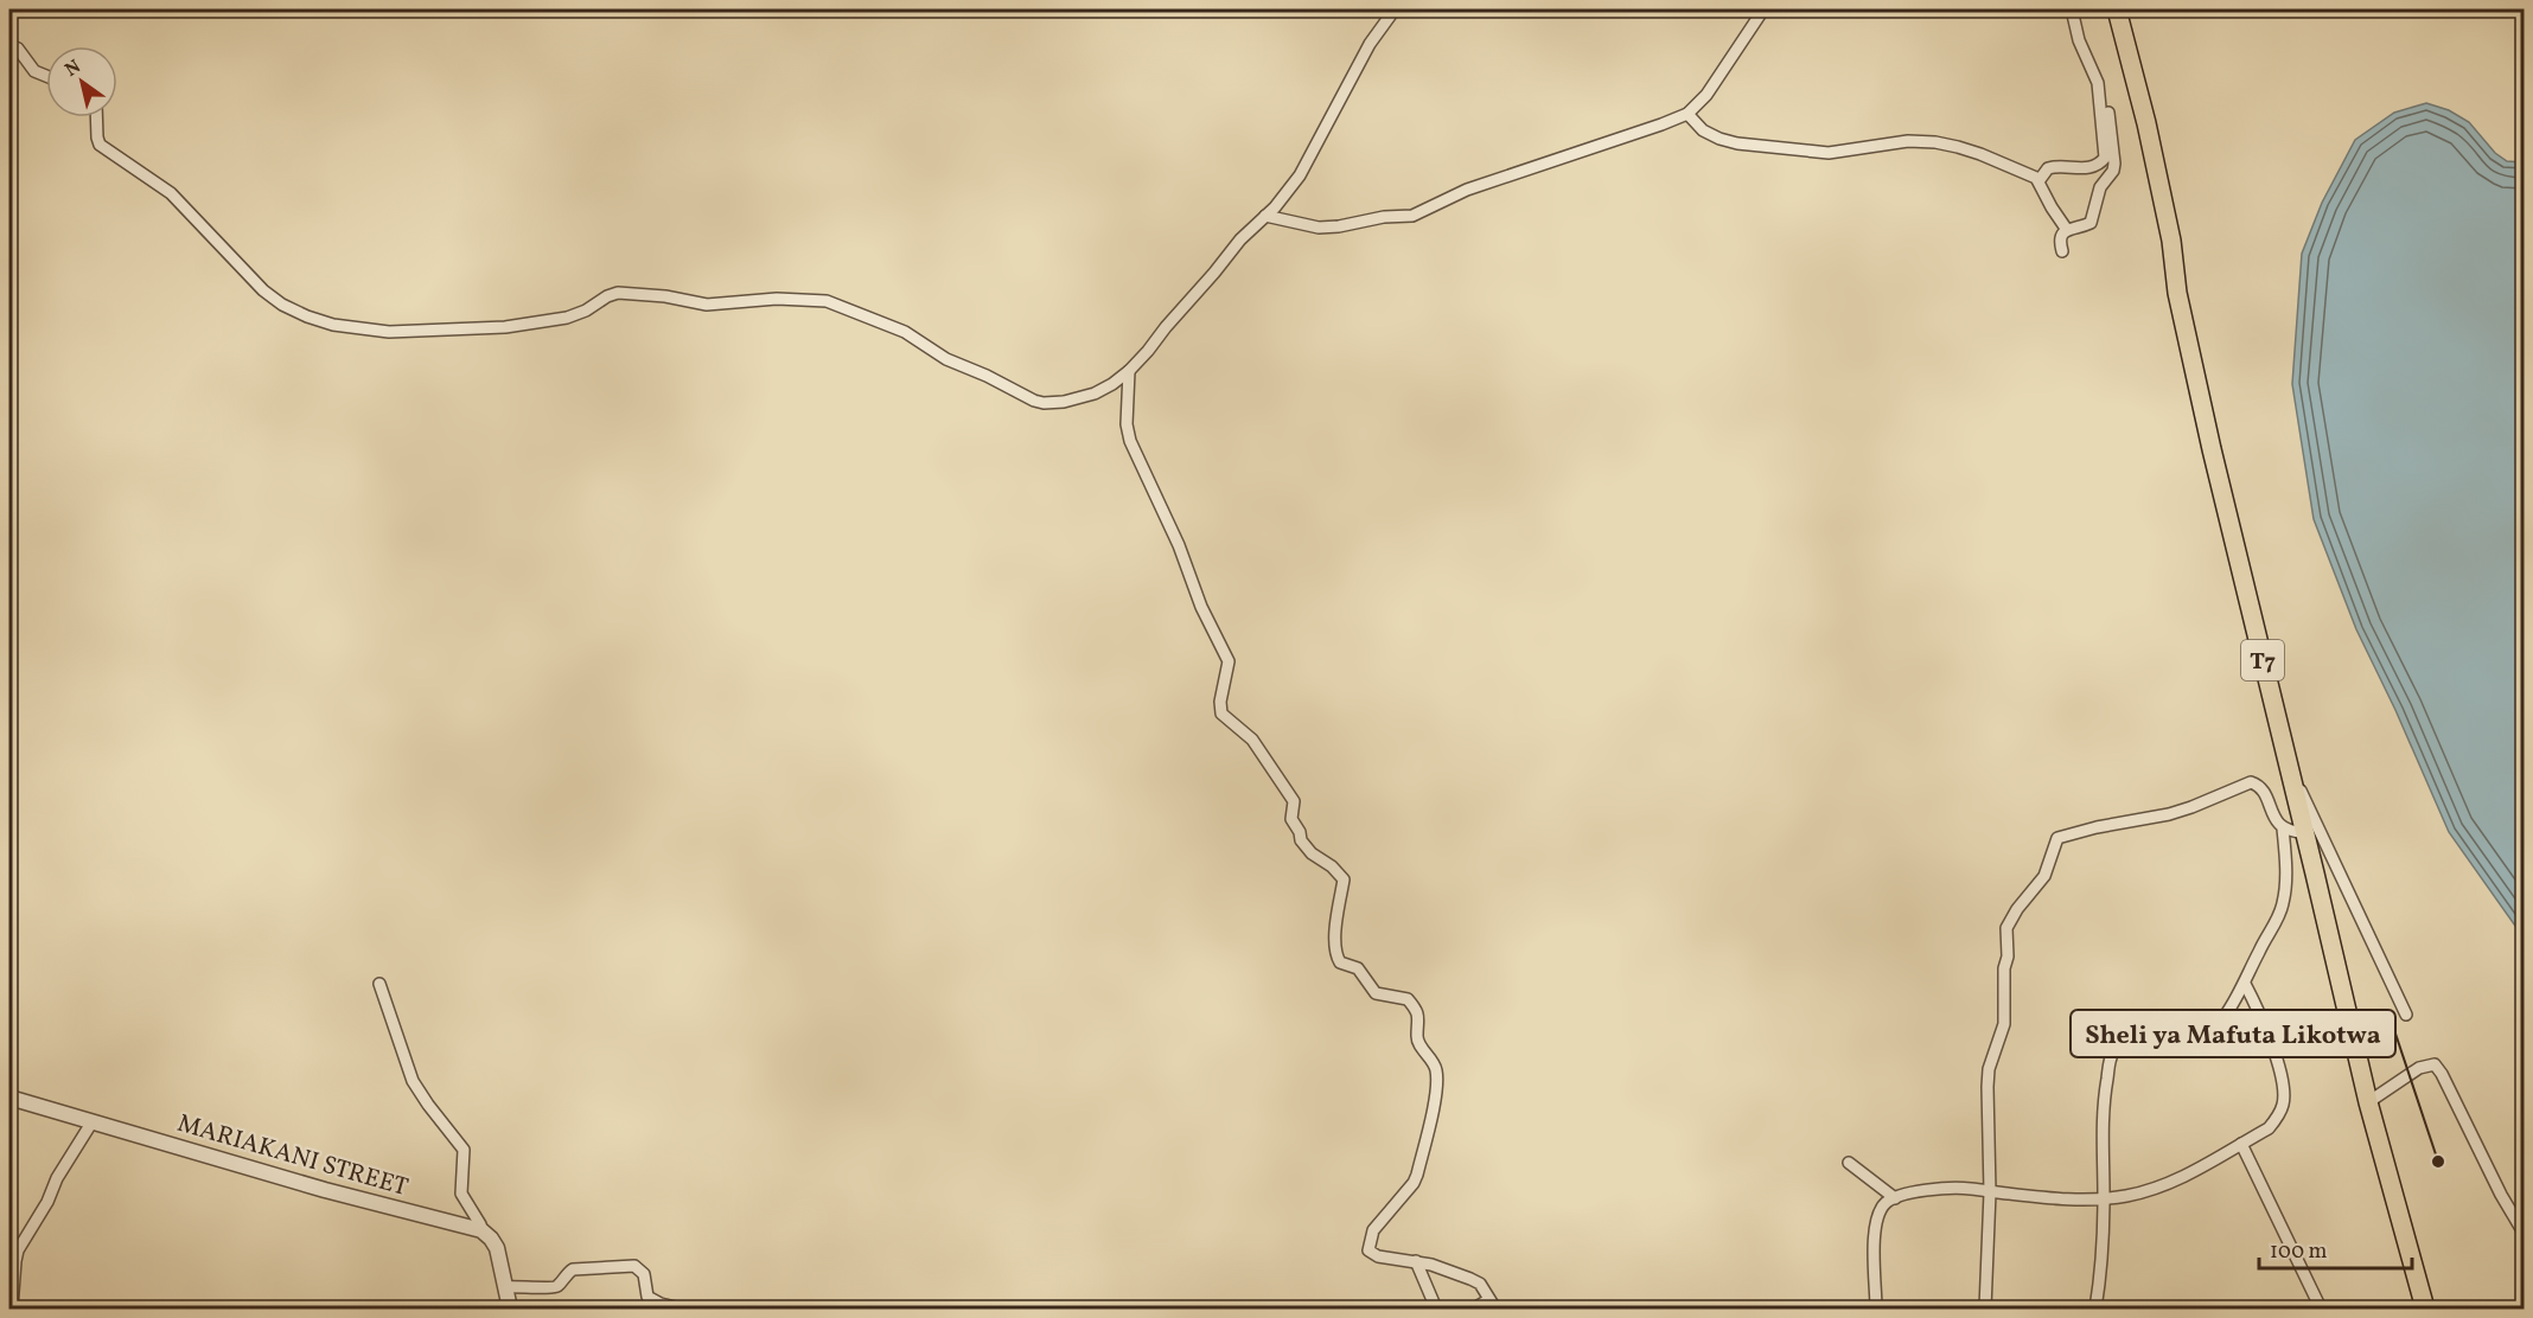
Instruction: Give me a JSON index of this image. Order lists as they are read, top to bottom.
{
  "streets": {
    "highway": ["T7"],
    "street": ["MARIAKANI STREET"]
  },
  "places": ["Sheli ya Mafuta Likotwa"],
  "scale_bar": "100 m",
  "north": "top left"
}
